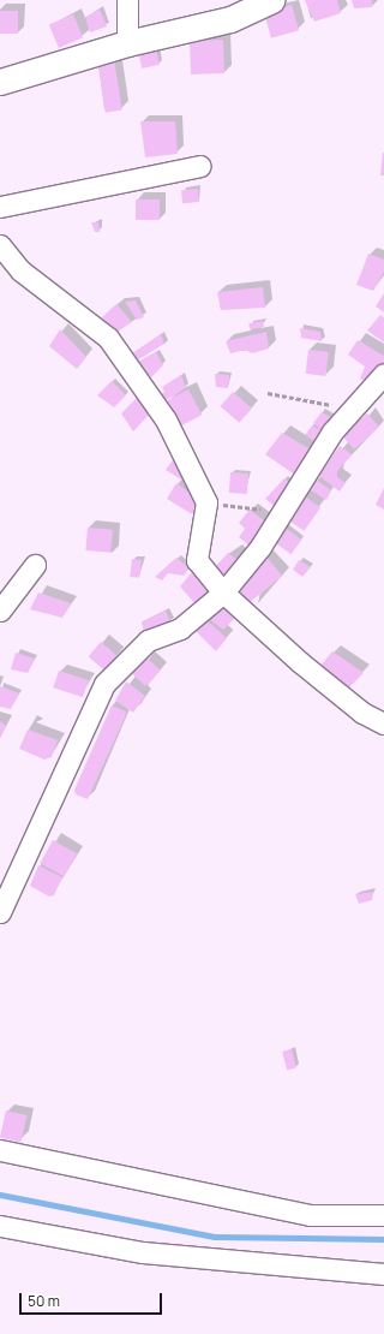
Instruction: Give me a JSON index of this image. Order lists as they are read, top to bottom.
{
  "scale_bar": "50 m"
}
